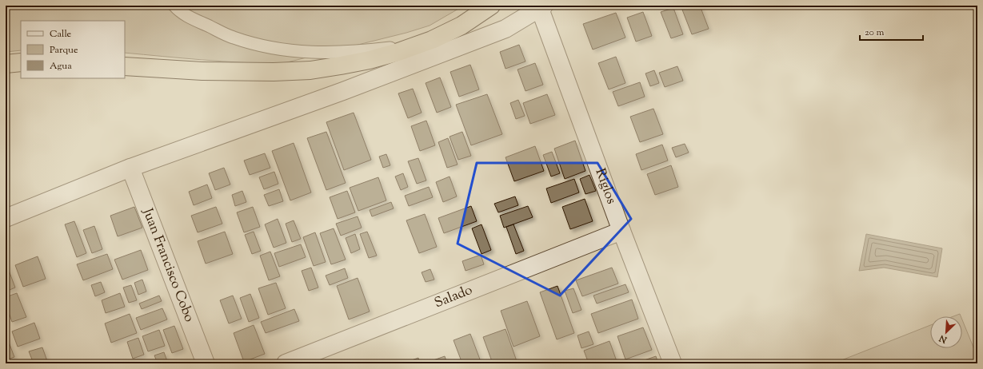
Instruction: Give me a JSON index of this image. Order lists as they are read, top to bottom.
{
  "streets": {
    "street": ["Riglos", "Juan Francisco Cobo", "Salado"]
  },
  "crossings": [
    ["Riglos", "Salado"]
  ],
  "legend": ["Calle", "Parque", "Agua"],
  "scale_bar": "20 m",
  "north": "bottom left"
}
